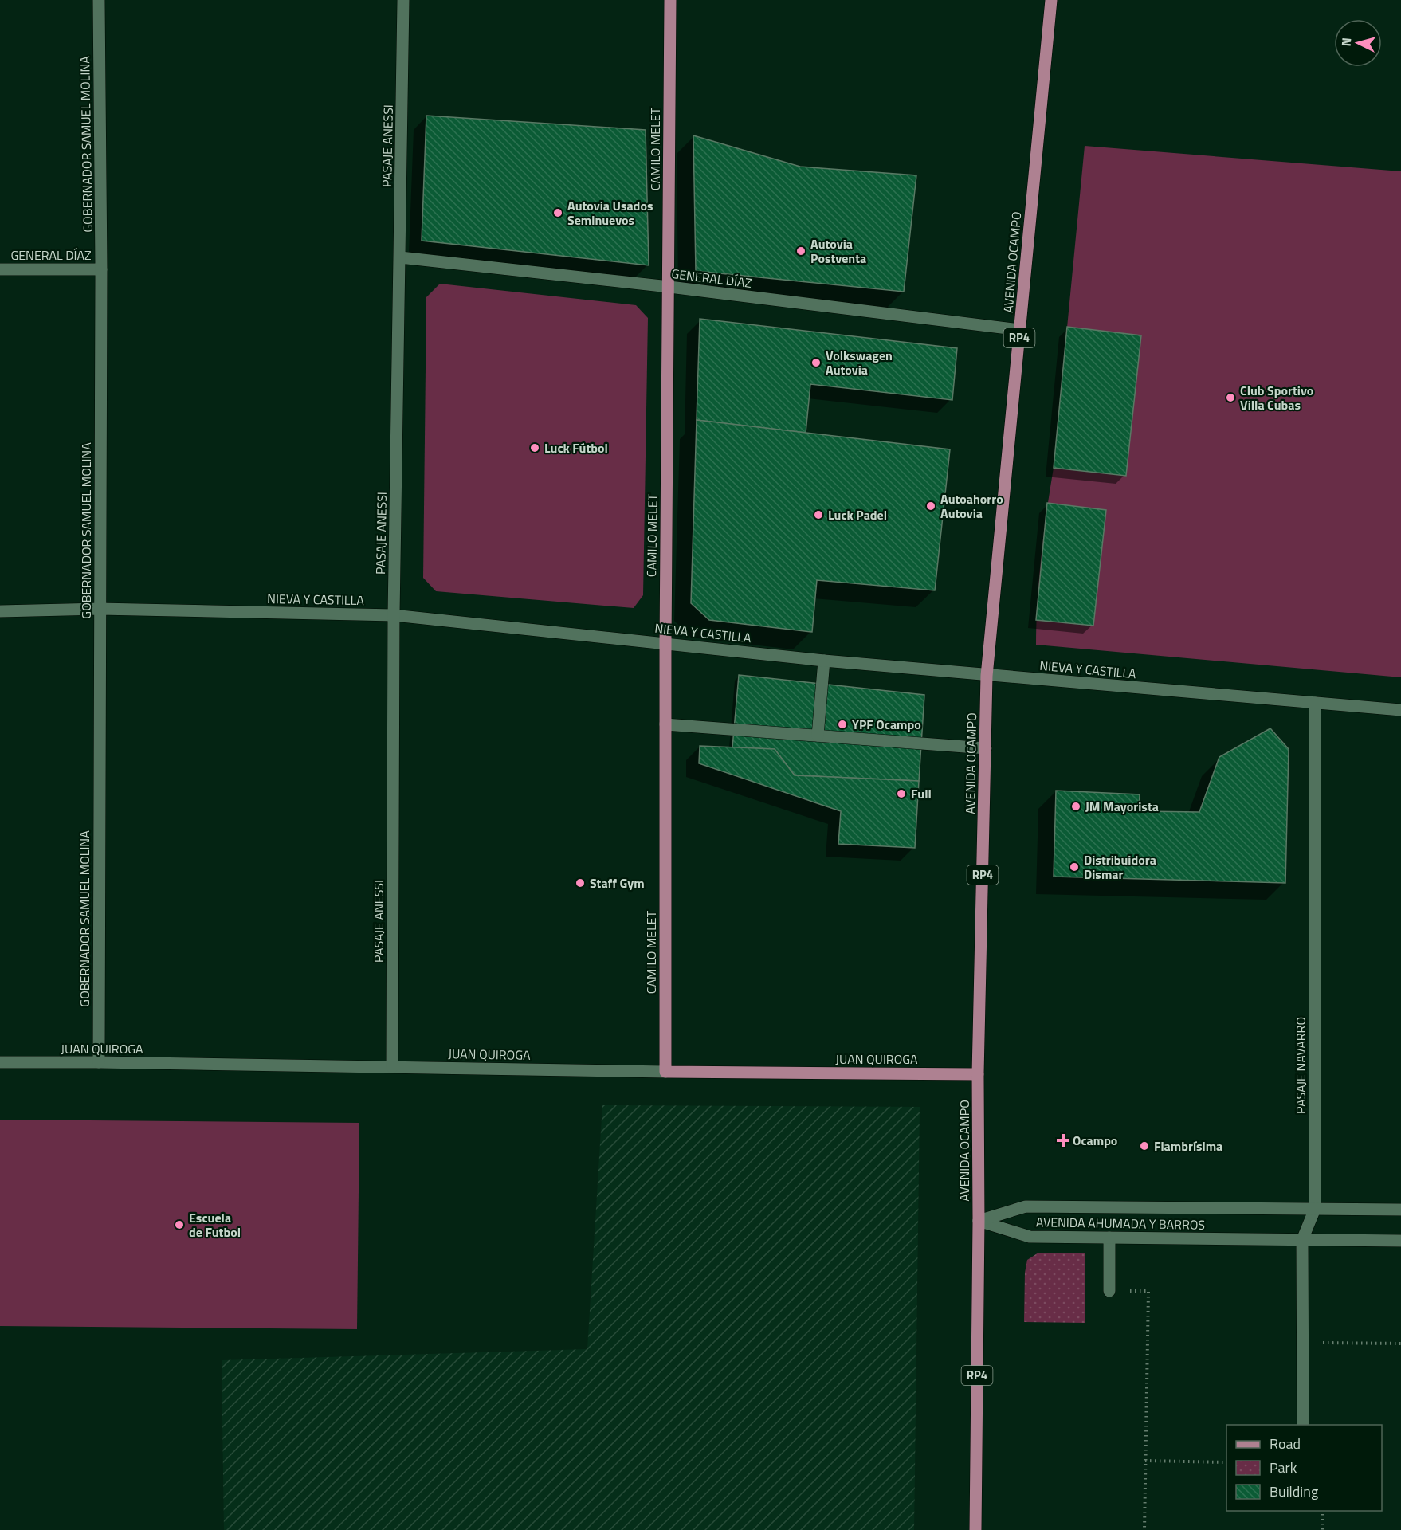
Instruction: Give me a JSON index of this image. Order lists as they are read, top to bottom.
{
  "streets": {
    "main road": [
      "CAMILO MELET",
      "AVENIDA OCAMPO",
      "RP4",
      "JUAN QUIROGA"
    ],
    "street": [
      "GOBERNADOR SAMUEL MOLINA",
      "PASAJE ANESSI",
      "GENERAL DÍAZ",
      "NIEVA Y CASTILLA",
      "PASAJE NAVARRO",
      "AVENIDA AHUMADA Y BARROS"
    ]
  },
  "crossings": [
    ["GOBERNADOR SAMUEL MOLINA", "GENERAL DÍAZ"],
    ["GOBERNADOR SAMUEL MOLINA", "NIEVA Y CASTILLA"],
    ["GOBERNADOR SAMUEL MOLINA", "JUAN QUIROGA"],
    ["PASAJE ANESSI", "GENERAL DÍAZ"],
    ["PASAJE ANESSI", "NIEVA Y CASTILLA"],
    ["PASAJE ANESSI", "JUAN QUIROGA"],
    ["CAMILO MELET", "GENERAL DÍAZ"],
    ["CAMILO MELET", "NIEVA Y CASTILLA"],
    ["CAMILO MELET", "JUAN QUIROGA"],
    ["GENERAL DÍAZ", "AVENIDA OCAMPO"],
    ["AVENIDA OCAMPO", "NIEVA Y CASTILLA"],
    ["AVENIDA OCAMPO", "JUAN QUIROGA"],
    ["AVENIDA OCAMPO", "AVENIDA AHUMADA Y BARROS"],
    ["NIEVA Y CASTILLA", "PASAJE NAVARRO"],
    ["PASAJE NAVARRO", "AVENIDA AHUMADA Y BARROS"]
  ],
  "places": {
    "other": [
      "Autovia Usados Seminuevos",
      "Autovia Postventa",
      "Volkswagen Autovia",
      "Club Sportivo Villa Cubas",
      "Luck Fútbol",
      "Autoahorro Autovia",
      "Luck Padel",
      "YPF Ocampo",
      "Full",
      "JM Mayorista",
      "Distribuidora Dismar",
      "Staff Gym",
      "Fiambrísima",
      "Escuela de Futbol"
    ],
    "health": ["Ocampo"]
  },
  "legend": ["Road", "Park", "Building"],
  "north": "left"
}
